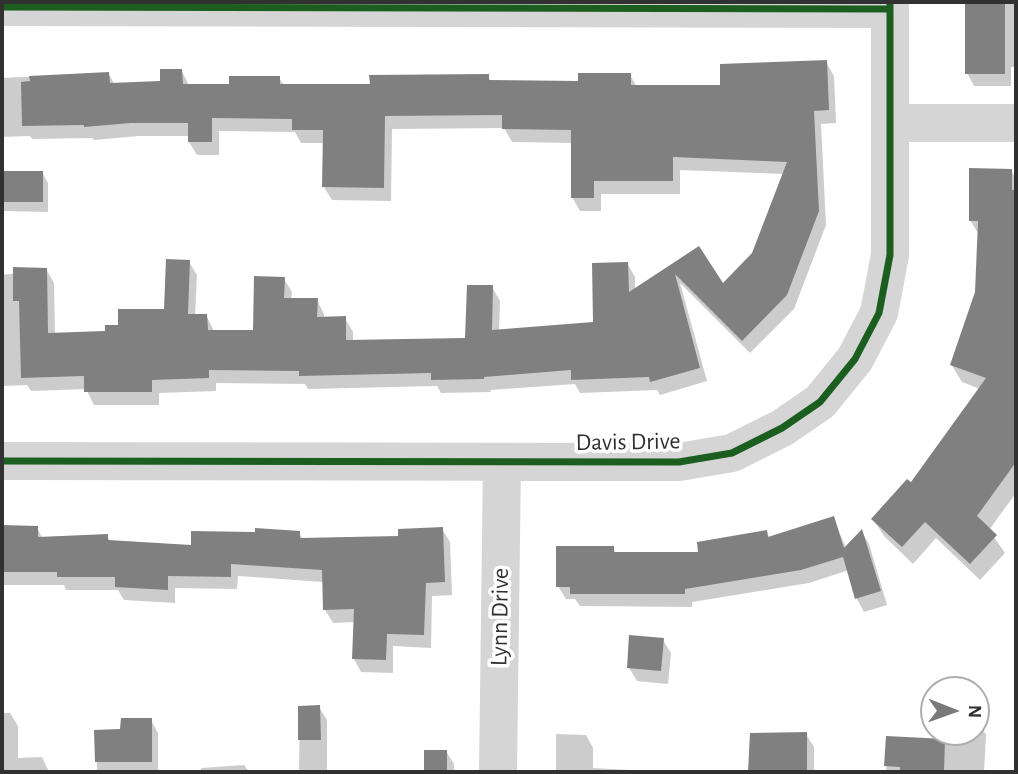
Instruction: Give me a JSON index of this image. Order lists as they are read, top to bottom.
{
  "streets": {
    "street": ["Davis Drive", "Lynn Drive"]
  },
  "crossings": [
    ["Davis Drive", "Lynn Drive"]
  ],
  "north": "right"
}
